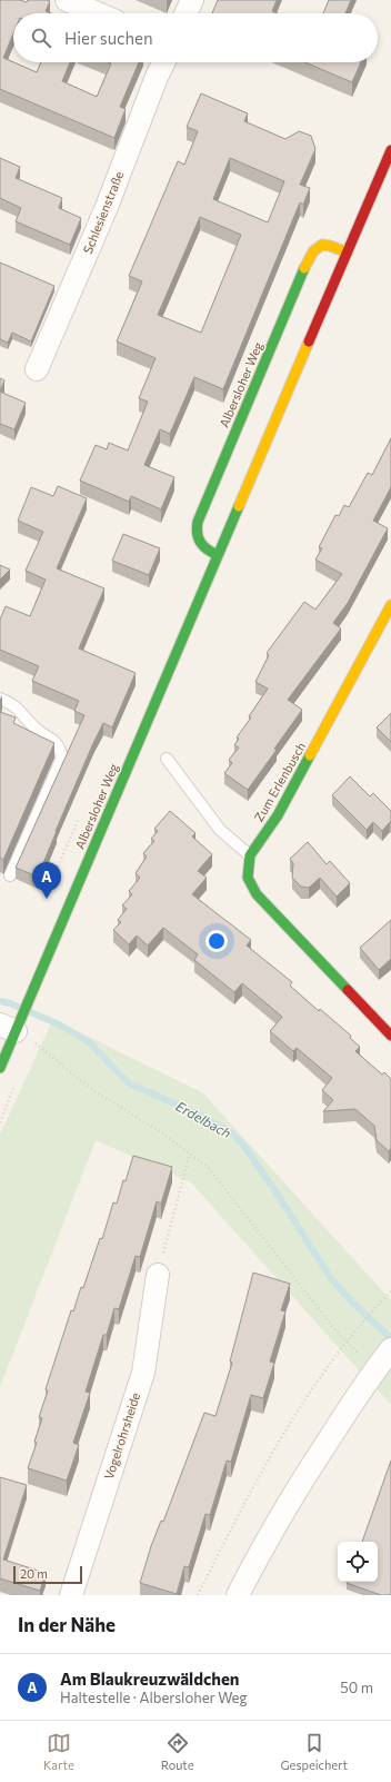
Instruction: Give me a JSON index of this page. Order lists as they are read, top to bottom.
{
  "streets": {
    "main road": ["Albersloher Weg", "Zum Erlenbusch"],
    "street": ["Schlesienstraße", "Vogelrohrsheide"]
  },
  "water": ["Erdelbach"],
  "scale_bar": "20 m",
  "page": {
    "search": "Hier suchen",
    "pins": "A",
    "scale": "20 m",
    "heading": "In der Nähe",
    "list": [
      {
        "mark": "A",
        "name": "Am Blaukreuzwäldchen",
        "note": "Haltestelle · Albersloher Weg",
        "value": "50 m"
      }
    ],
    "nav": ["Karte", "Route", "Gespeichert"]
  }
}
